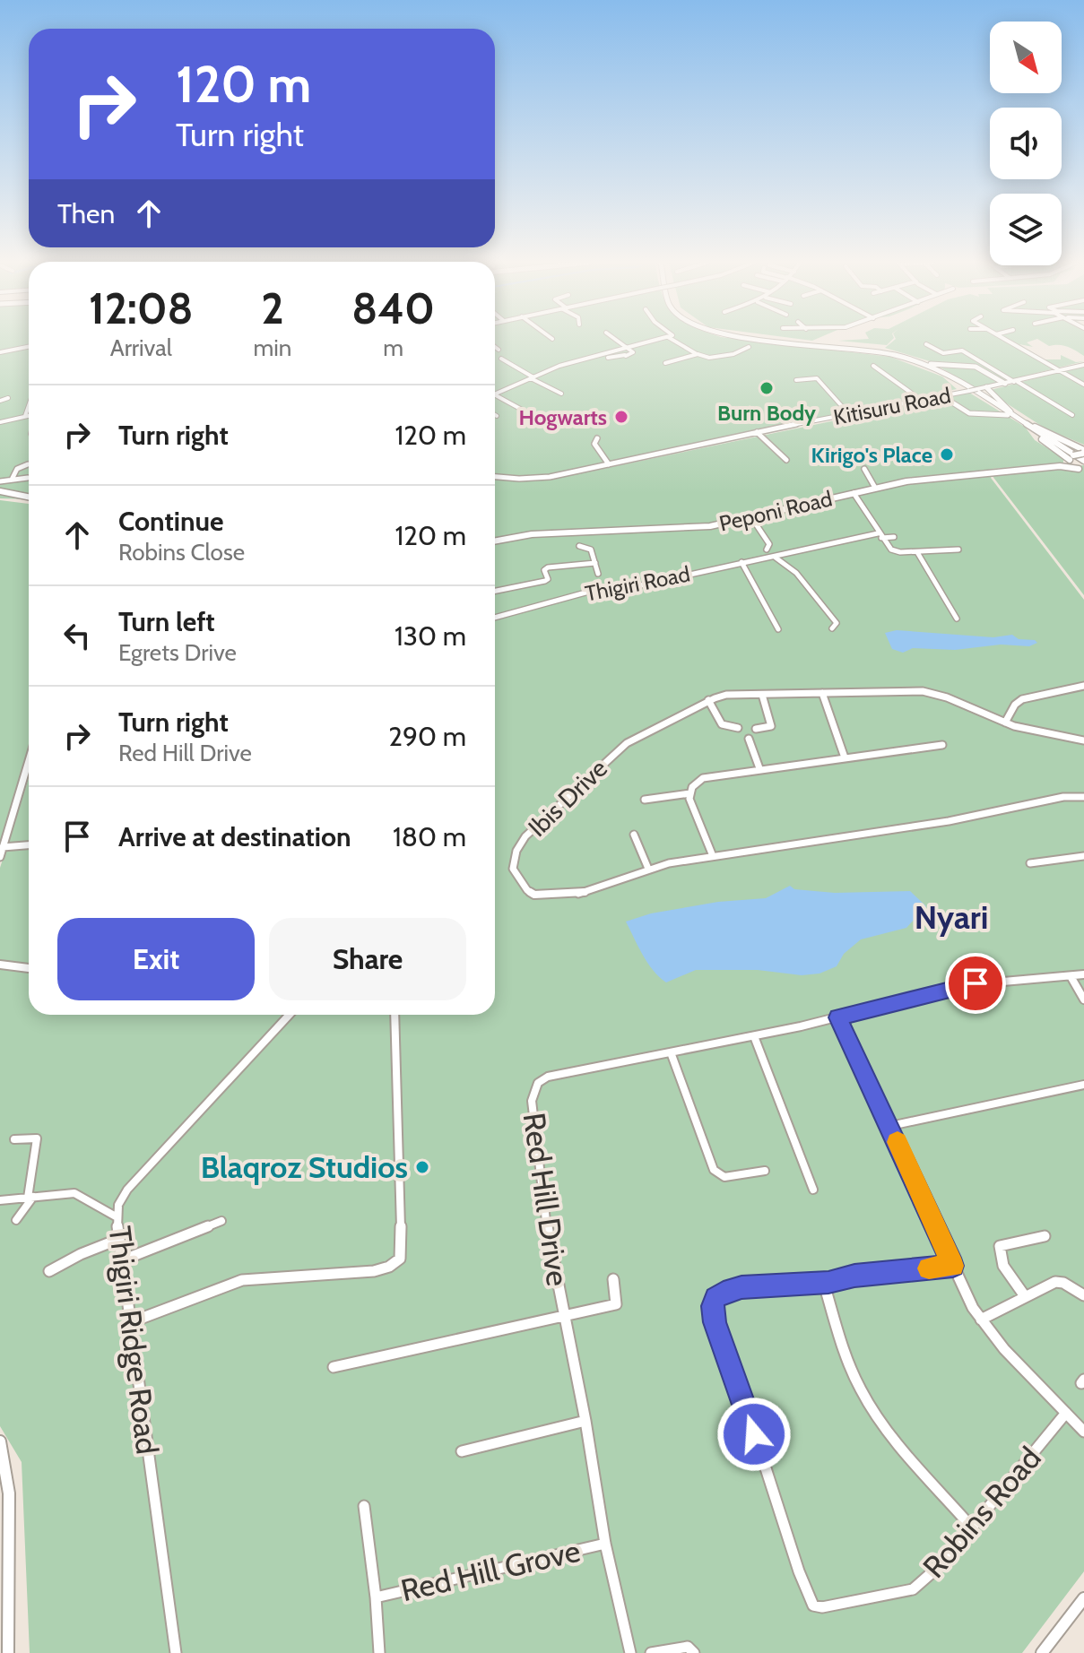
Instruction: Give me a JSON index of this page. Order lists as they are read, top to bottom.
{
  "streets": {
    "main road": ["Peponi Road"],
    "street": [
      "Kitisuru Road",
      "Thigiri Road",
      "Ibis Drive",
      "Red Hill Drive",
      "Thigiri Ridge Road",
      "Robins Road",
      "Red Hill Grove"
    ]
  },
  "crossings": [
    ["Red Hill Drive", "Red Hill Grove"]
  ],
  "districts": ["Nyari"],
  "places": [
    "Burn Body",
    "Hogwarts",
    "Kirigo's Place",
    "Blaqroz Studios"
  ],
  "north": "bottom right",
  "page": {
    "turn": ["120 m", "Turn right"],
    "then": "Then",
    "eta": [
      "12:08",
      "Arrival",
      "2",
      "min",
      "840",
      "m"
    ],
    "list": [
      {
        "name": "Turn right",
        "value": "120 m"
      },
      {
        "name": "Continue",
        "note": "Robins Close",
        "value": "120 m"
      },
      {
        "name": "Turn left",
        "note": "Egrets Drive",
        "value": "130 m"
      },
      {
        "name": "Turn right",
        "note": "Red Hill Drive",
        "value": "290 m"
      },
      {
        "name": "Arrive at destination",
        "value": "180 m"
      }
    ],
    "buttons": ["Exit", "Share"]
  }
}
